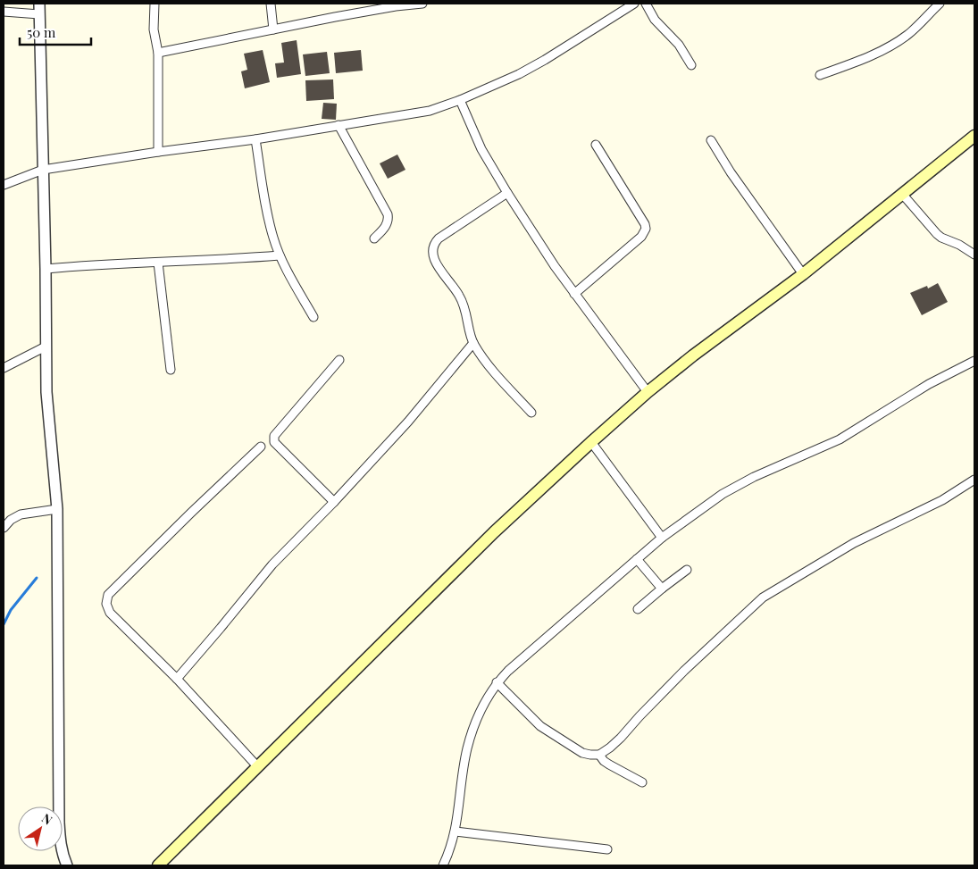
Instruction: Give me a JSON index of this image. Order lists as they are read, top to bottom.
{
  "scale_bar": "50 m",
  "north": "top right"
}
